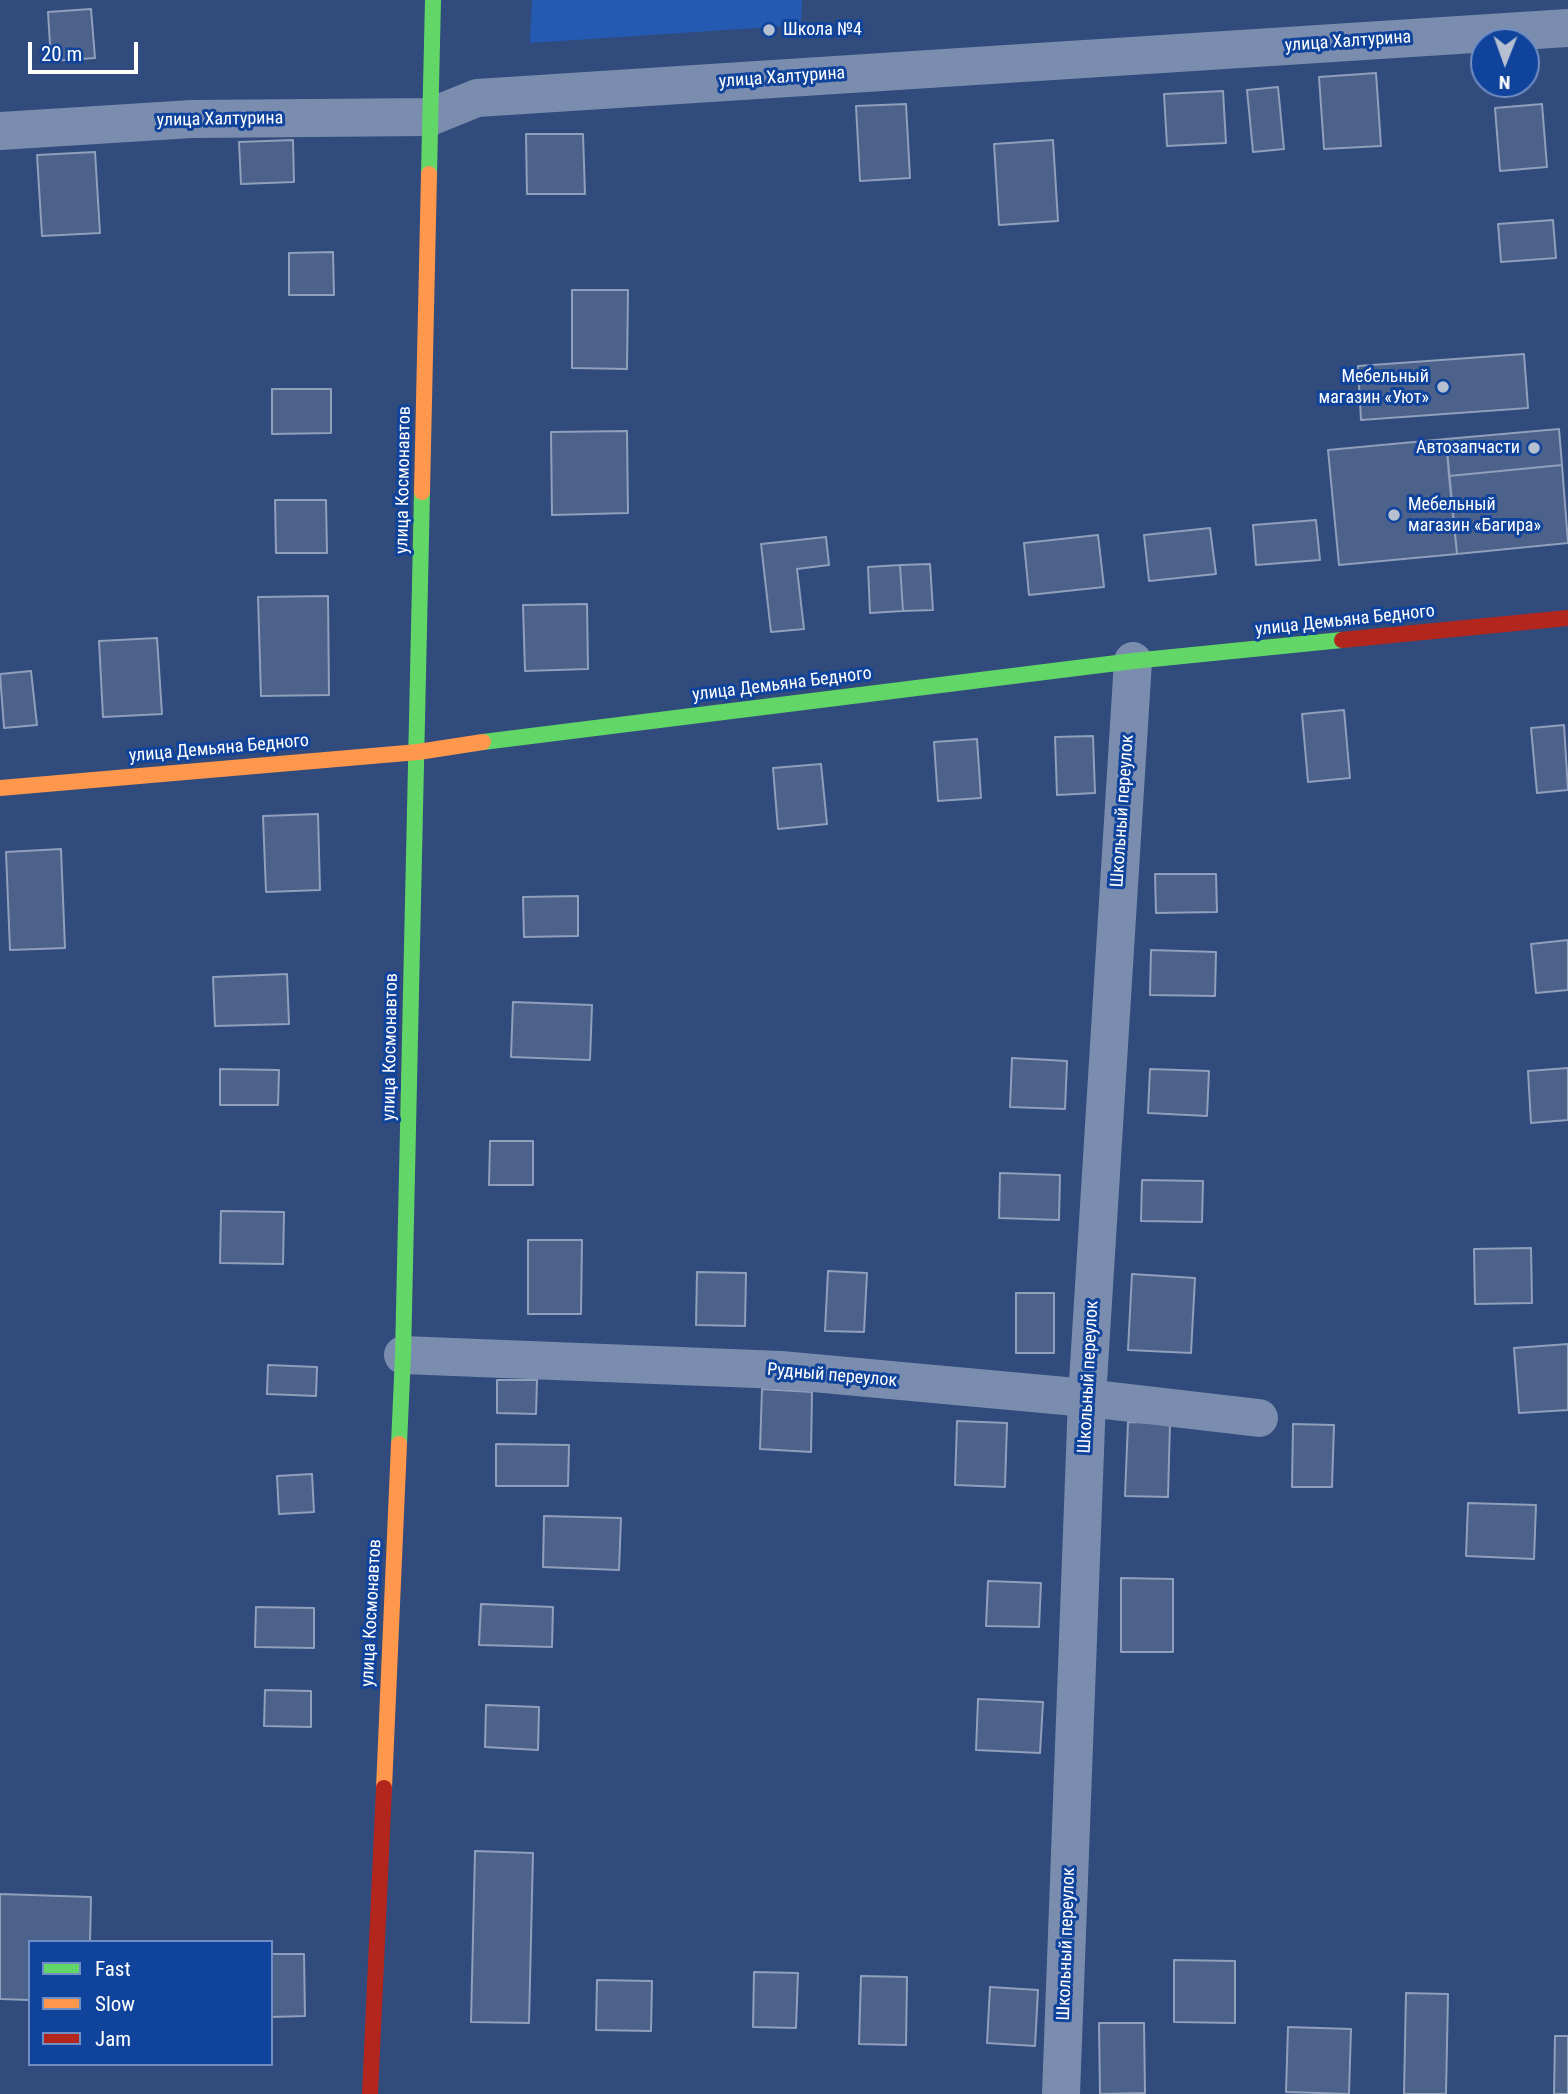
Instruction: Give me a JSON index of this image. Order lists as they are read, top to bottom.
{
  "streets": {
    "street": [
      "улица Халтурина",
      "улица Космонавтов",
      "улица Демьяна Бедного",
      "Школьный переулок",
      "Рудный переулок"
    ]
  },
  "crossings": [
    ["улица Халтурина", "улица Космонавтов"],
    ["улица Космонавтов", "улица Демьяна Бедного"],
    ["улица Космонавтов", "Рудный переулок"],
    ["улица Демьяна Бедного", "Школьный переулок"],
    ["Школьный переулок", "Рудный переулок"]
  ],
  "places": [
    "Школа №4",
    "Мебельный магазин «Уют»",
    "Автозапчасти",
    "Мебельный магазин «Багира»"
  ],
  "legend": ["Fast", "Slow", "Jam"],
  "scale_bar": "20 m",
  "north": "bottom"
}
